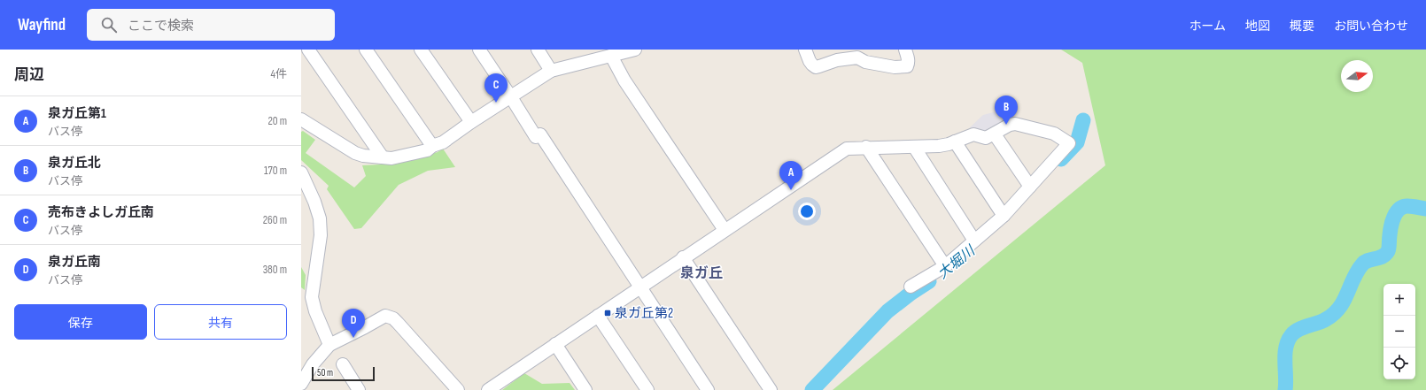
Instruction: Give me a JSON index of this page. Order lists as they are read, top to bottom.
{
  "districts": ["泉ガ丘"],
  "water": ["大堀川"],
  "places": {
    "transit": ["泉ガ丘第2"]
  },
  "scale_bar": "50 m",
  "north": "right",
  "page": {
    "header": "Wayfind",
    "search": "ここで検索",
    "nav": [
      "ホーム",
      "地図",
      "概要",
      "お問い合わせ"
    ],
    "heading": ["周辺", "4件"],
    "pins": [
      "C",
      "B",
      "A",
      "D"
    ],
    "list": [
      {
        "mark": "A",
        "name": "泉ガ丘第1",
        "note": "バス停",
        "value": "20 m"
      },
      {
        "mark": "B",
        "name": "泉ガ丘北",
        "note": "バス停",
        "value": "170 m"
      },
      {
        "mark": "C",
        "name": "売布きよしガ丘南",
        "note": "バス停",
        "value": "260 m"
      },
      {
        "mark": "D",
        "name": "泉ガ丘南",
        "note": "バス停",
        "value": "380 m"
      }
    ],
    "map_buttons": ["+", "−"],
    "buttons": ["保存", "共有"],
    "scale": "50 m"
  }
}
